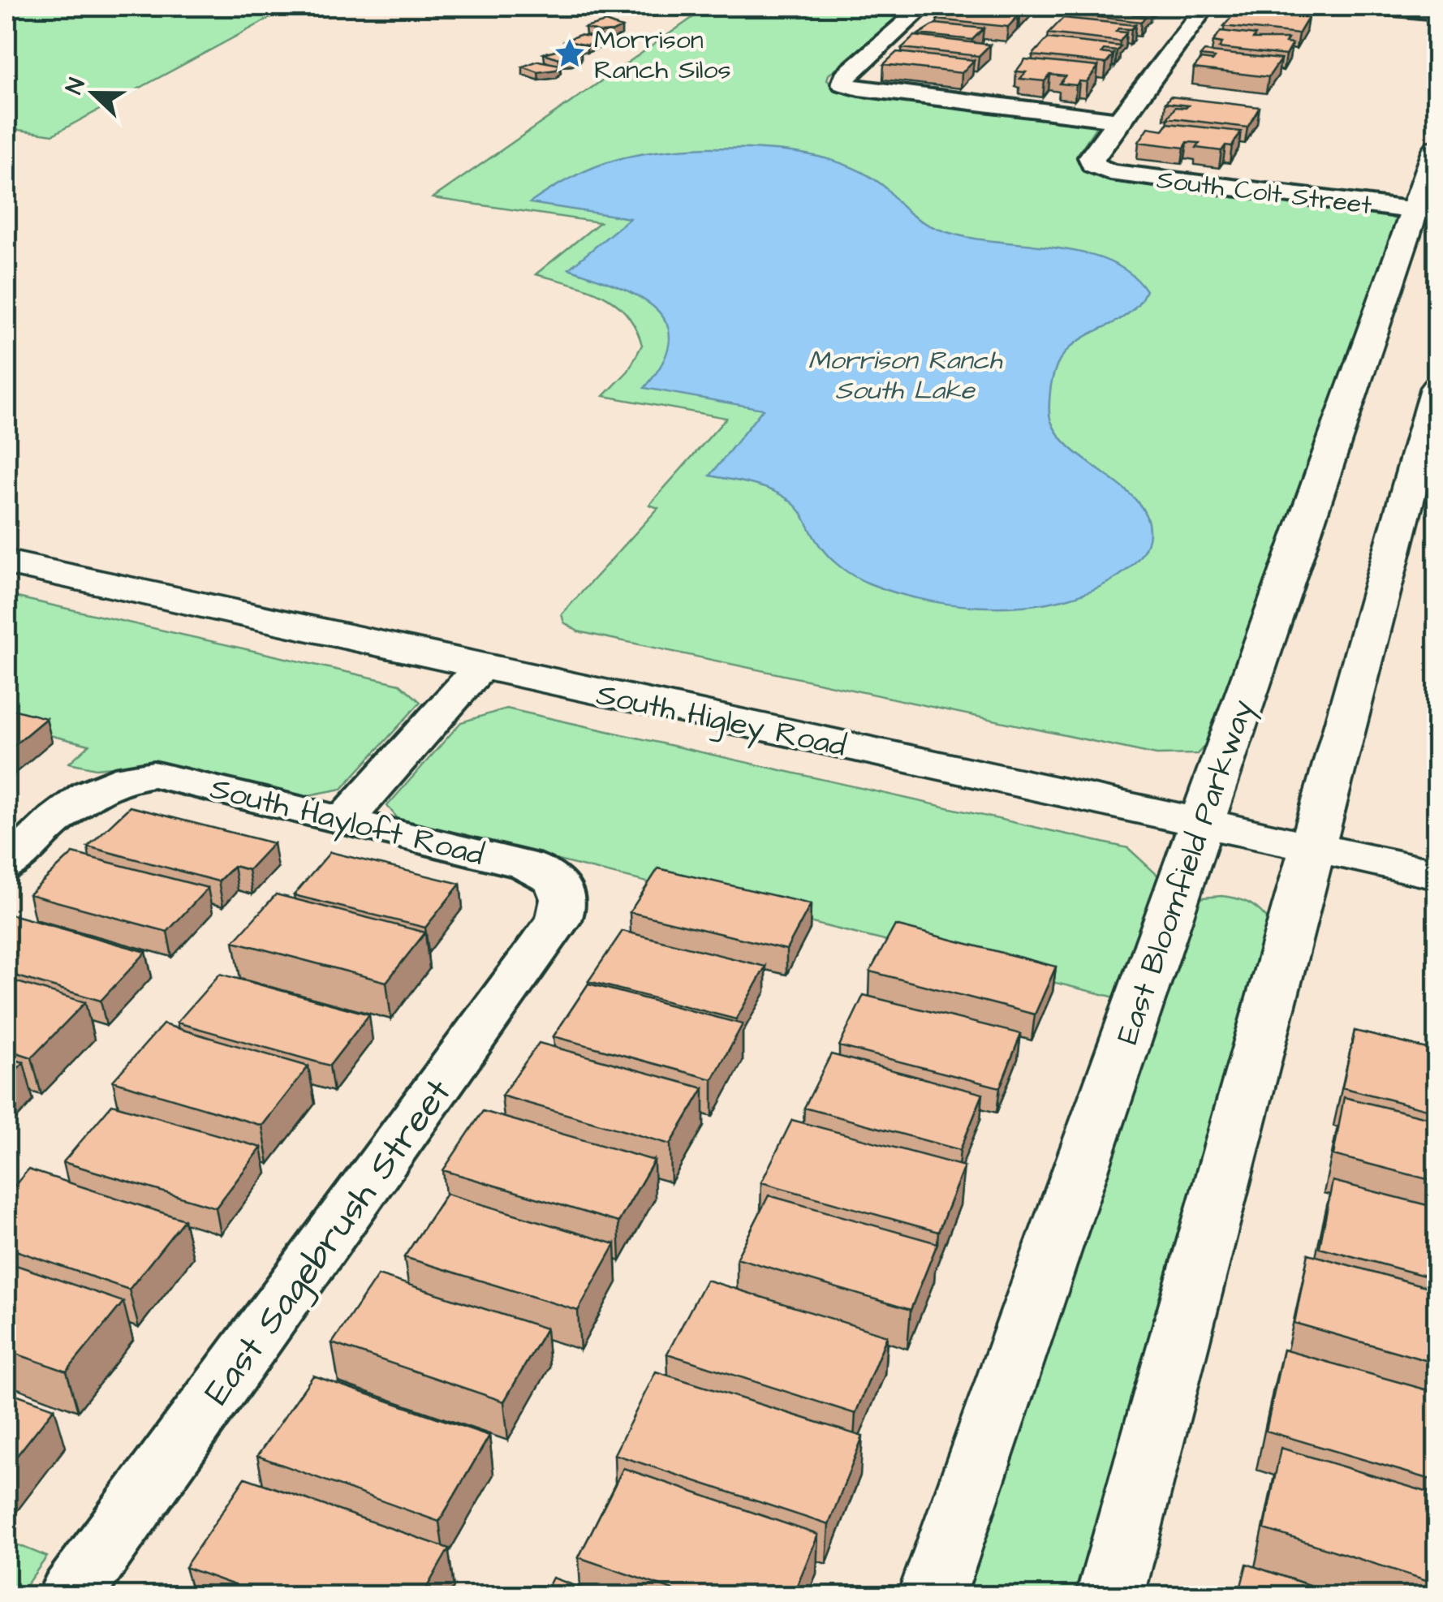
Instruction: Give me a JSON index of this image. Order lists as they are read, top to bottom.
{
  "streets": {
    "street": [
      "South Colt Street",
      "South Higley Road",
      "South Hayloft Road",
      "East Bloomfield Parkway",
      "East Sagebrush Street"
    ]
  },
  "crossings": [
    ["South Colt Street", "East Bloomfield Parkway"],
    ["South Higley Road", "East Bloomfield Parkway"],
    ["South Hayloft Road", "East Sagebrush Street"]
  ],
  "water": ["Morrison Ranch South Lake"],
  "places": {
    "place": ["Morrison Ranch Silos"]
  },
  "north": "left"
}
